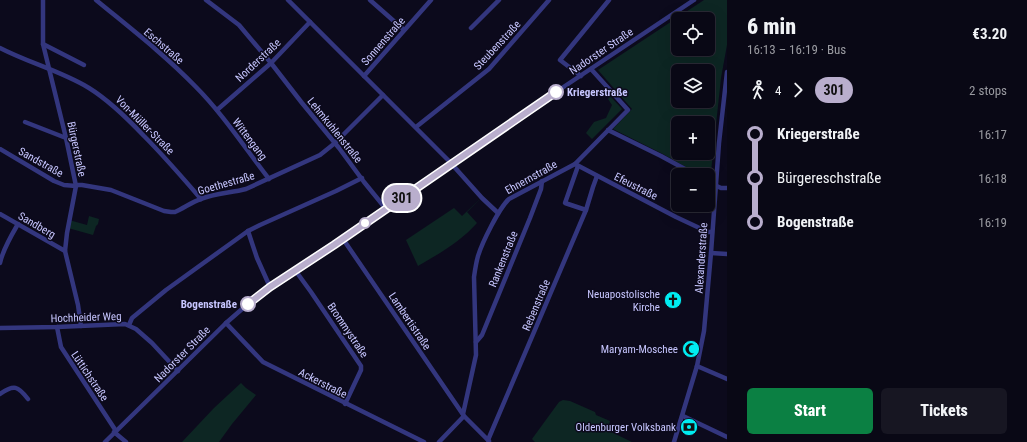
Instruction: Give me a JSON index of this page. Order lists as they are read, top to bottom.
{
  "streets": {
    "street": [
      "Sonnenstraße",
      "Steubenstraße",
      "Eschstraße",
      "Nadorster Straße",
      "Norderstraße",
      "Von-Müller-Straße",
      "Lehmkuhlenstraße",
      "Wittengang",
      "Bürgerstraße",
      "Sandstraße",
      "Ehnernstraße",
      "Goethestraße",
      "Efeustraße",
      "Sandberg",
      "Alexanderstraße",
      "Rankenstraße",
      "Rebenstraße",
      "Hochheider Weg",
      "Lambertistraße",
      "Brommystraße",
      "Lüttichstraße",
      "Ackerstraße"
    ]
  },
  "crossings": [
    ["Eschstraße", "Norderstraße"],
    ["Eschstraße", "Wittengang"],
    ["Nadorster Straße", "Lehmkuhlenstraße"],
    ["Nadorster Straße", "Ehnernstraße"],
    ["Nadorster Straße", "Hochheider Weg"],
    ["Nadorster Straße", "Lambertistraße"],
    ["Nadorster Straße", "Brommystraße"],
    ["Nadorster Straße", "Lüttichstraße"],
    ["Nadorster Straße", "Ackerstraße"],
    ["Norderstraße", "Lehmkuhlenstraße"],
    ["Norderstraße", "Wittengang"],
    ["Von-Müller-Straße", "Bürgerstraße"],
    ["Von-Müller-Straße", "Goethestraße"],
    ["Lehmkuhlenstraße", "Goethestraße"],
    ["Wittengang", "Goethestraße"],
    ["Bürgerstraße", "Sandstraße"],
    ["Bürgerstraße", "Goethestraße"],
    ["Bürgerstraße", "Sandberg"],
    ["Bürgerstraße", "Hochheider Weg"],
    ["Sandstraße", "Goethestraße"],
    ["Ehnernstraße", "Efeustraße"],
    ["Ehnernstraße", "Rankenstraße"],
    ["Ehnernstraße", "Lambertistraße"],
    ["Efeustraße", "Alexanderstraße"],
    ["Efeustraße", "Rebenstraße"],
    ["Rebenstraße", "Lambertistraße"],
    ["Hochheider Weg", "Lüttichstraße"],
    ["Brommystraße", "Ackerstraße"]
  ],
  "places": {
    "other": ["Kriegerstraße", "Bogenstraße"],
    "church": ["Neuapostolische Kirche"],
    "mosque": ["Maryam-Moschee"],
    "bank": ["Oldenburger Volksbank"]
  },
  "lines": ["bus line 301"],
  "page": {
    "on_map": "301",
    "heading": ["6 min", "16:13 – 16:19 · Bus", "€3.20"],
    "map_buttons": ["+", "−"],
    "legs": ["4", "301", "2 stops"],
    "list": [
      {
        "name": "Kriegerstraße",
        "value": "16:17"
      },
      {
        "name": "Bürgereschstraße",
        "value": "16:18"
      },
      {
        "name": "Bogenstraße",
        "value": "16:19"
      }
    ],
    "buttons": ["Start", "Tickets"]
  }
}
